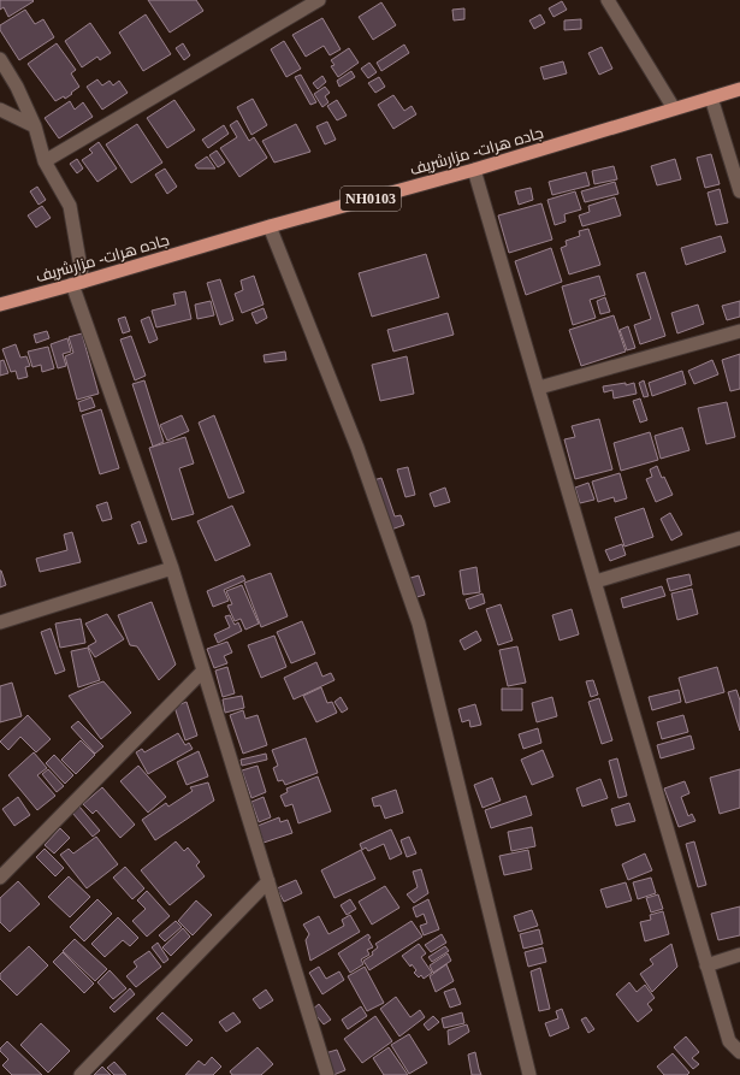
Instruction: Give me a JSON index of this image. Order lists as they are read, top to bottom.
{
  "streets": {
    "highway": ["جاده هرات- مزارشریف", "NH0103"]
  }
}
